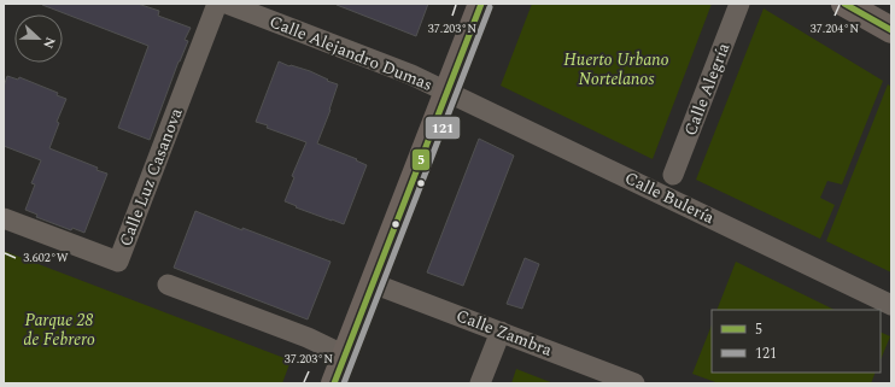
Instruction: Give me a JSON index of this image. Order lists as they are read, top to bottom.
{
  "streets": {
    "street": [
      "Calle Alejandro Dumas",
      "Calle Alegría",
      "Calle Luz Casanova",
      "Calle Bulería",
      "Calle Zambra"
    ]
  },
  "crossings": [
    ["Calle Alejandro Dumas", "Calle Bulería"]
  ],
  "parks": ["Huerto Urbano Nortelanos", "Parque 28 de Febrero"],
  "lines": ["transit line 5", "transit line 121"],
  "legend": ["5", "121"],
  "north": "right",
  "coordinates": ["37.203°N", "37.204°N", "3.602°W"]
}
